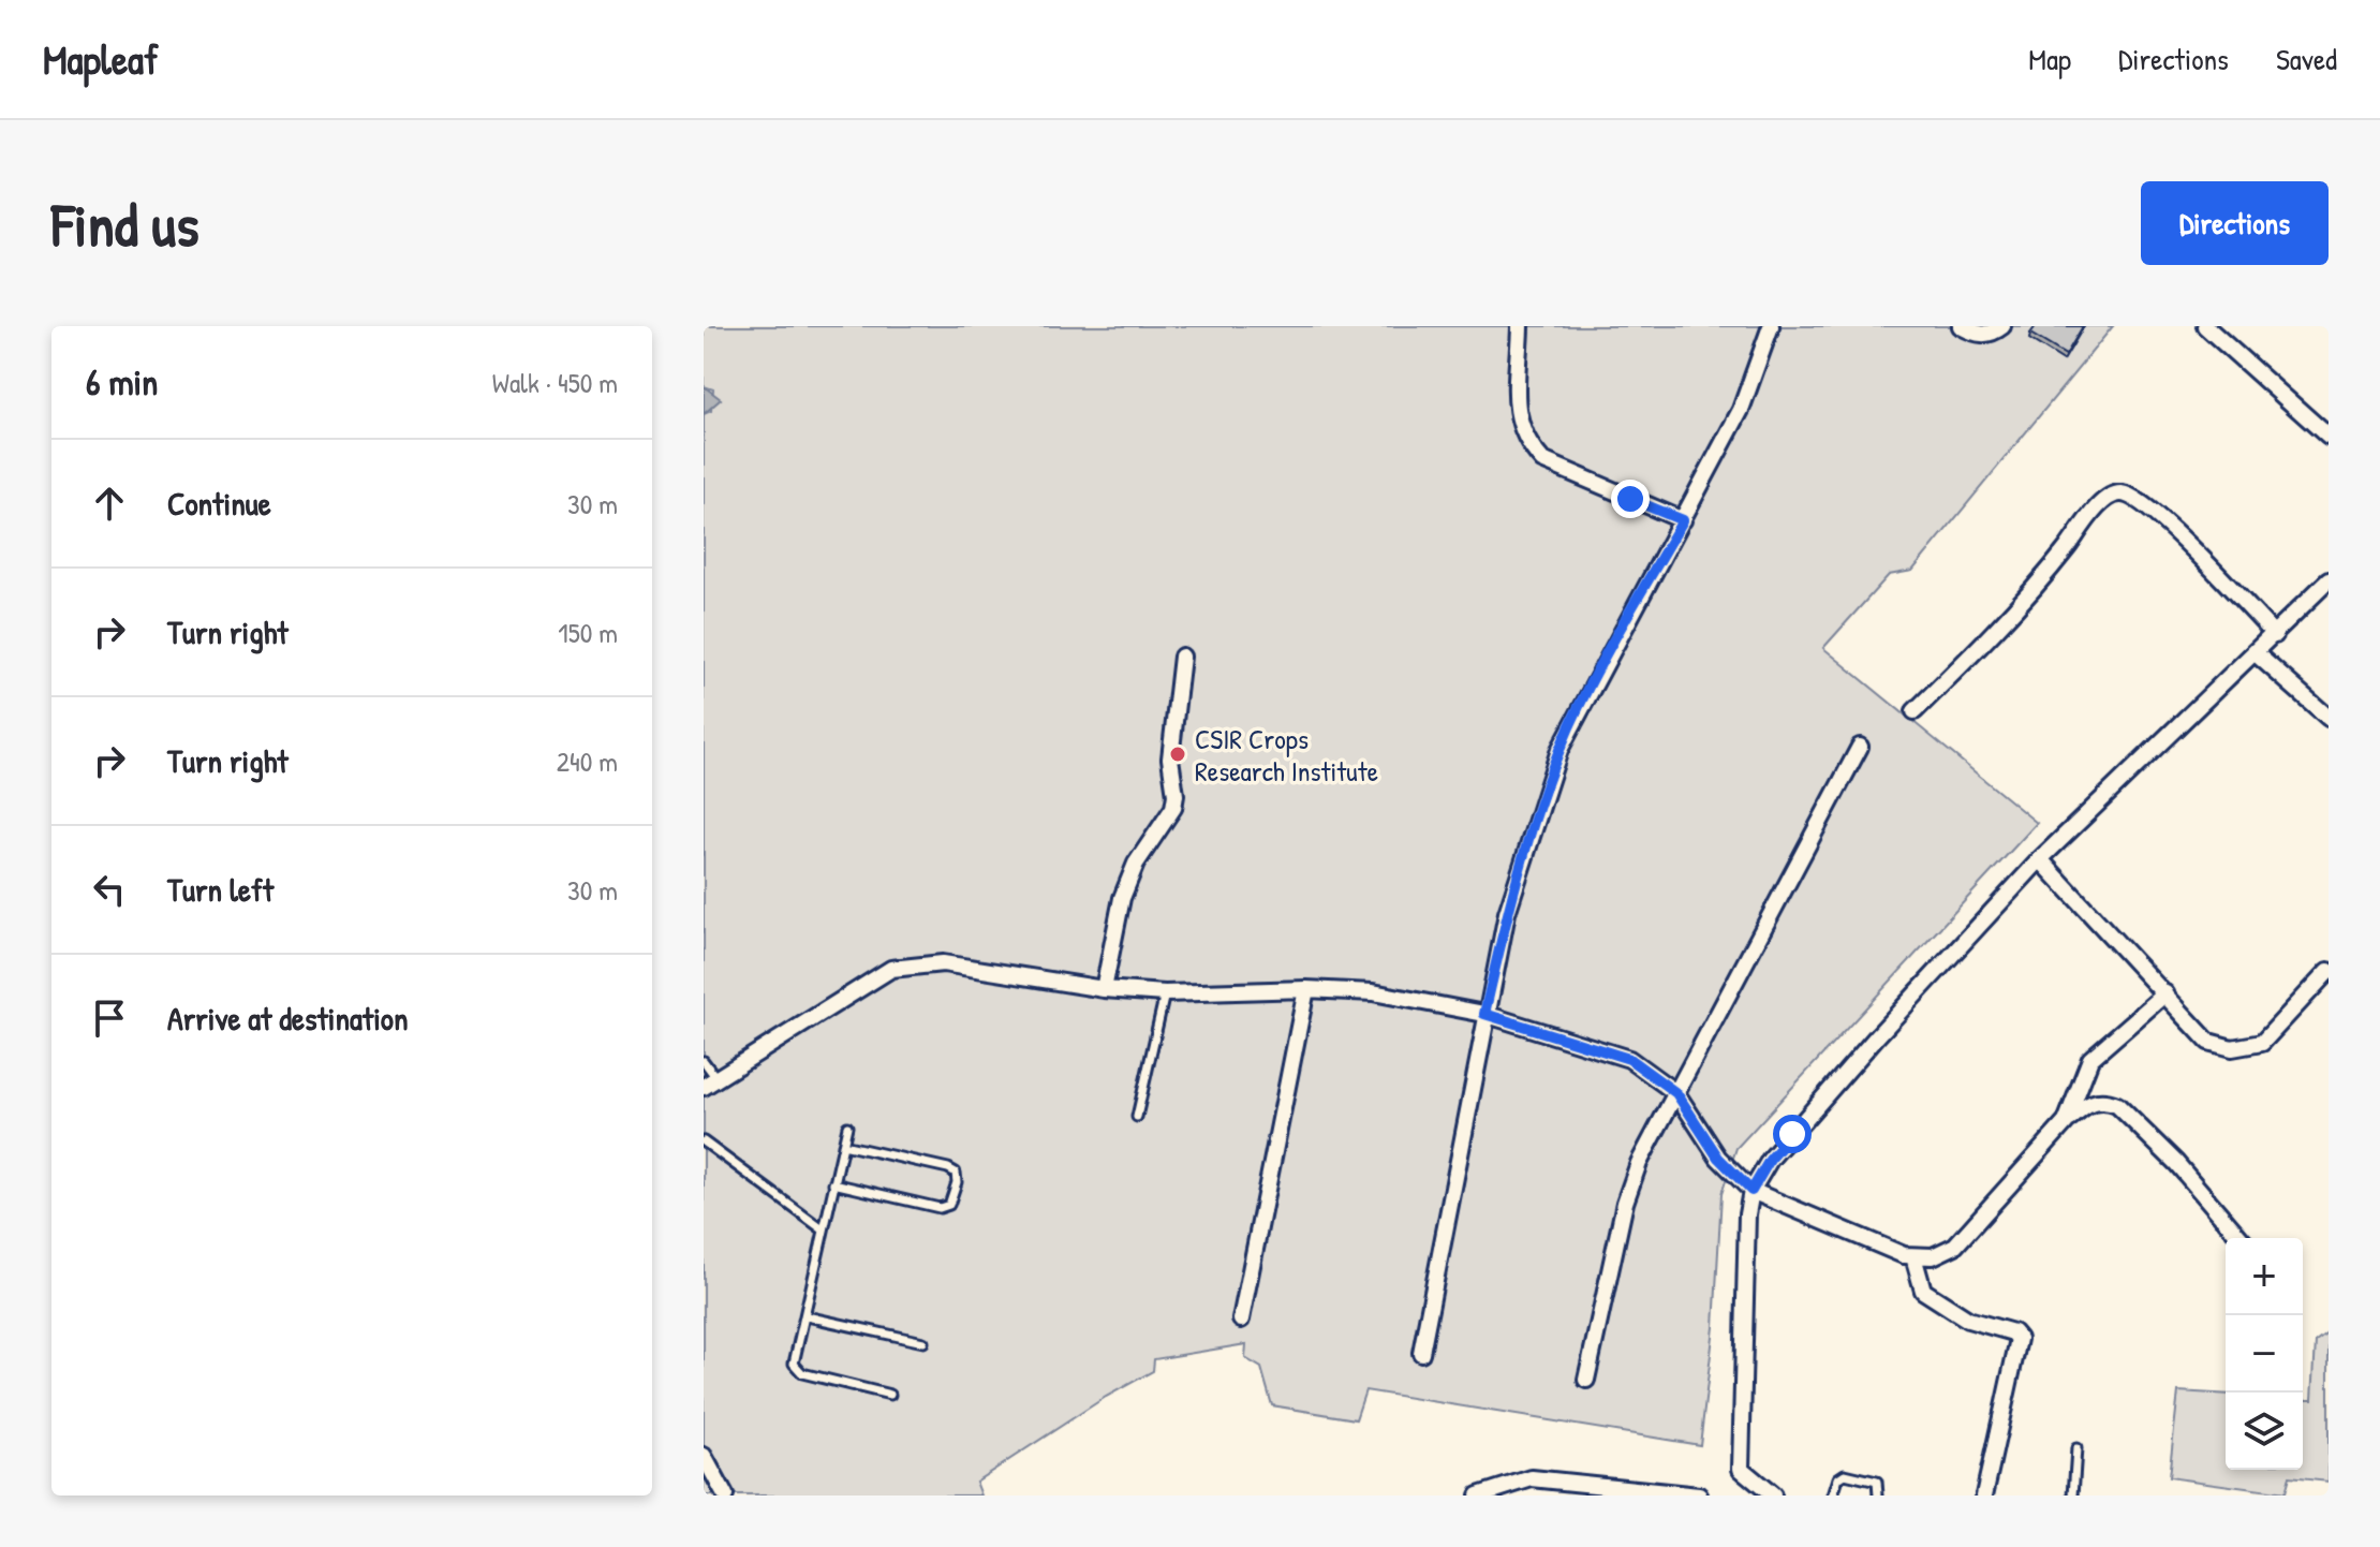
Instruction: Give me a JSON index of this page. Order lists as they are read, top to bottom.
{
  "places": ["CSIR Crops Research Institute"],
  "page": {
    "header": "Mapleaf",
    "nav": ["Map", "Directions", "Saved"],
    "buttons": "Directions",
    "title": "Find us",
    "heading": ["6 min", "Walk · 450 m"],
    "list": [
      ["Continue", "30 m"],
      ["Turn right", "150 m"],
      ["Turn right", "240 m"],
      ["Turn left", "30 m"],
      "Arrive at destination"
    ],
    "map_buttons": ["+", "−"]
  }
}
